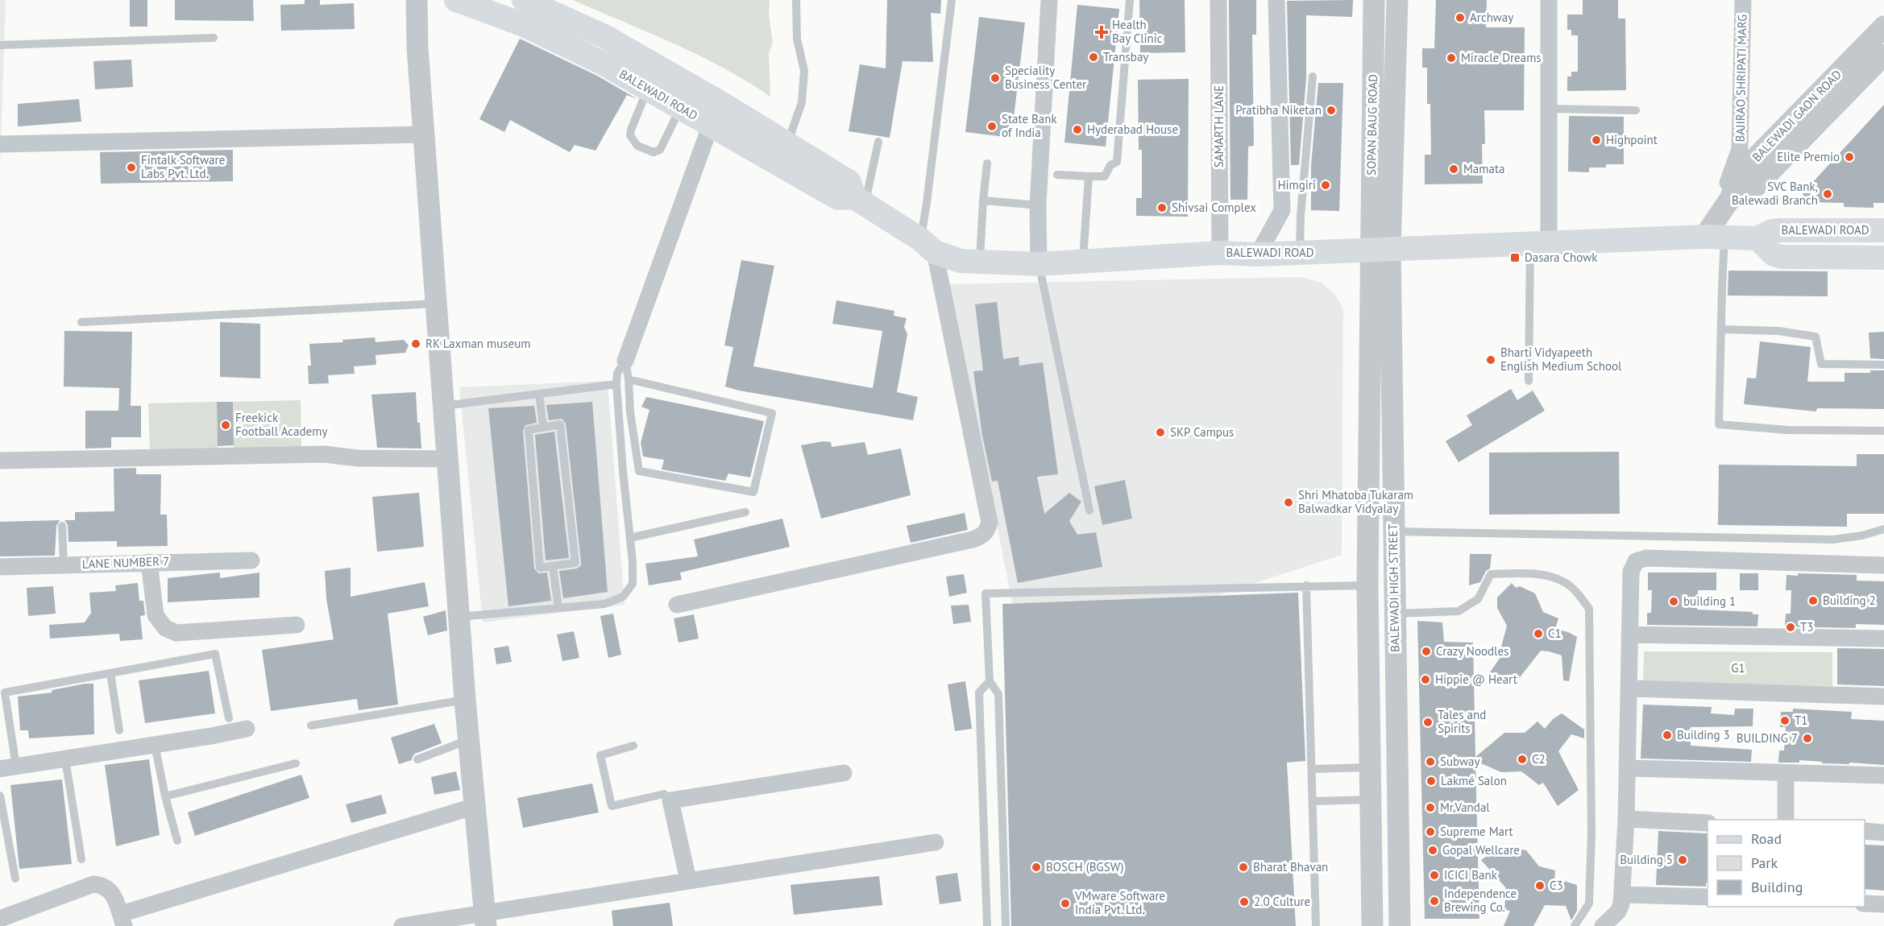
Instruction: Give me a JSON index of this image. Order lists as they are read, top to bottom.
{
  "streets": {
    "main road": ["BALEWADI ROAD"],
    "street": [
      "BAJIRAO SHRIPATI MARG",
      "BALEWADI GAON ROAD",
      "SOPAN BAUG ROAD",
      "SAMARTH LANE",
      "LANE NUMBER 7",
      "BALEWADI HIGH STREET"
    ]
  },
  "crossings": [
    ["BAJIRAO SHRIPATI MARG", "BALEWADI ROAD"],
    ["BAJIRAO SHRIPATI MARG", "BALEWADI GAON ROAD"],
    ["BALEWADI ROAD", "BALEWADI GAON ROAD"],
    ["BALEWADI ROAD", "SOPAN BAUG ROAD"],
    ["BALEWADI ROAD", "SAMARTH LANE"],
    ["BALEWADI ROAD", "BALEWADI HIGH STREET"],
    ["SOPAN BAUG ROAD", "BALEWADI HIGH STREET"]
  ],
  "parks": ["G1"],
  "places": {
    "other": [
      "Archway",
      "Transbay",
      "Miracle Dreams",
      "Speciality Business Center",
      "Pratibha Niketan",
      "State Bank of India",
      "Hyderabad House",
      "Highpoint",
      "Elite Premio",
      "Fintalk Software Labs Pvt. Ltd.",
      "Mamata",
      "Himgiri",
      "SVC Bank, Balewadi Branch",
      "Shivsai Complex",
      "RK Laxman museum",
      "Bharti Vidyapeeth English Medium School",
      "Freekick Football Academy",
      "SKP Campus",
      "Shri Mhatoba Tukaram Balwadkar Vidyalay",
      "Building 2",
      "building 1",
      "T3",
      "C1",
      "Crazy Noodles",
      "Hippie @ Heart",
      "T1",
      "Tales and Spirits",
      "Building 3",
      "BUILDING 7",
      "C2",
      "Subway",
      "Lakmé Salon",
      "Mr.Vandal",
      "Supreme Mart",
      "Gopal Wellcare",
      "Building 5",
      "BOSCH (BGSW)",
      "Bharat Bhavan",
      "ICICI Bank",
      "C3",
      "Independence Brewing Co.",
      "2.0 Culture",
      "VMware Software India Pvt. Ltd."
    ],
    "health": ["Health Bay Clinic"],
    "transit": ["Dasara Chowk"]
  },
  "legend": ["Road", "Park", "Building"]
}
